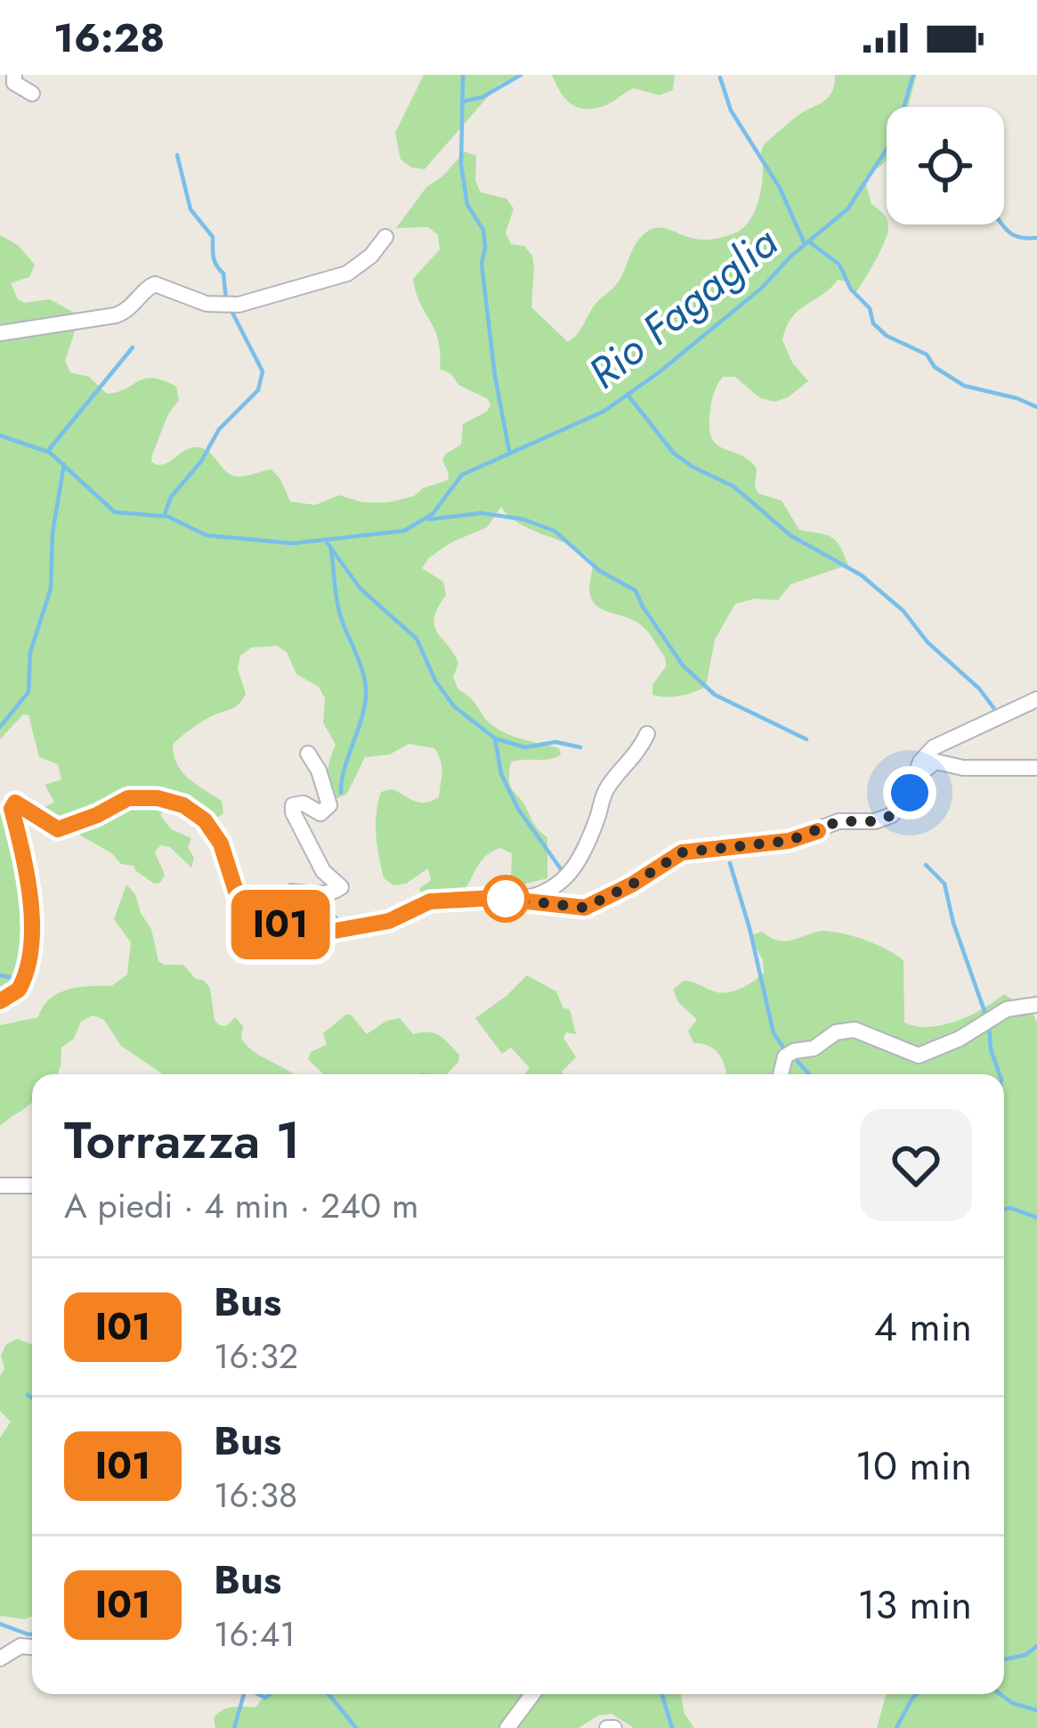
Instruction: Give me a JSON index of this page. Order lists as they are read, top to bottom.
{
  "water": ["Rio Fagaglia"],
  "lines": ["bus line I01"],
  "page": {
    "status": "16:28",
    "on_map": "I01",
    "heading": ["Torrazza 1", "A piedi · 4 min · 240 m"],
    "list": [
      {
        "mark": "I01",
        "name": "Bus",
        "note": "16:32",
        "value": "4 min"
      },
      {
        "mark": "I01",
        "name": "Bus",
        "note": "16:38",
        "value": "10 min"
      },
      {
        "mark": "I01",
        "name": "Bus",
        "note": "16:41",
        "value": "13 min"
      }
    ]
  }
}
